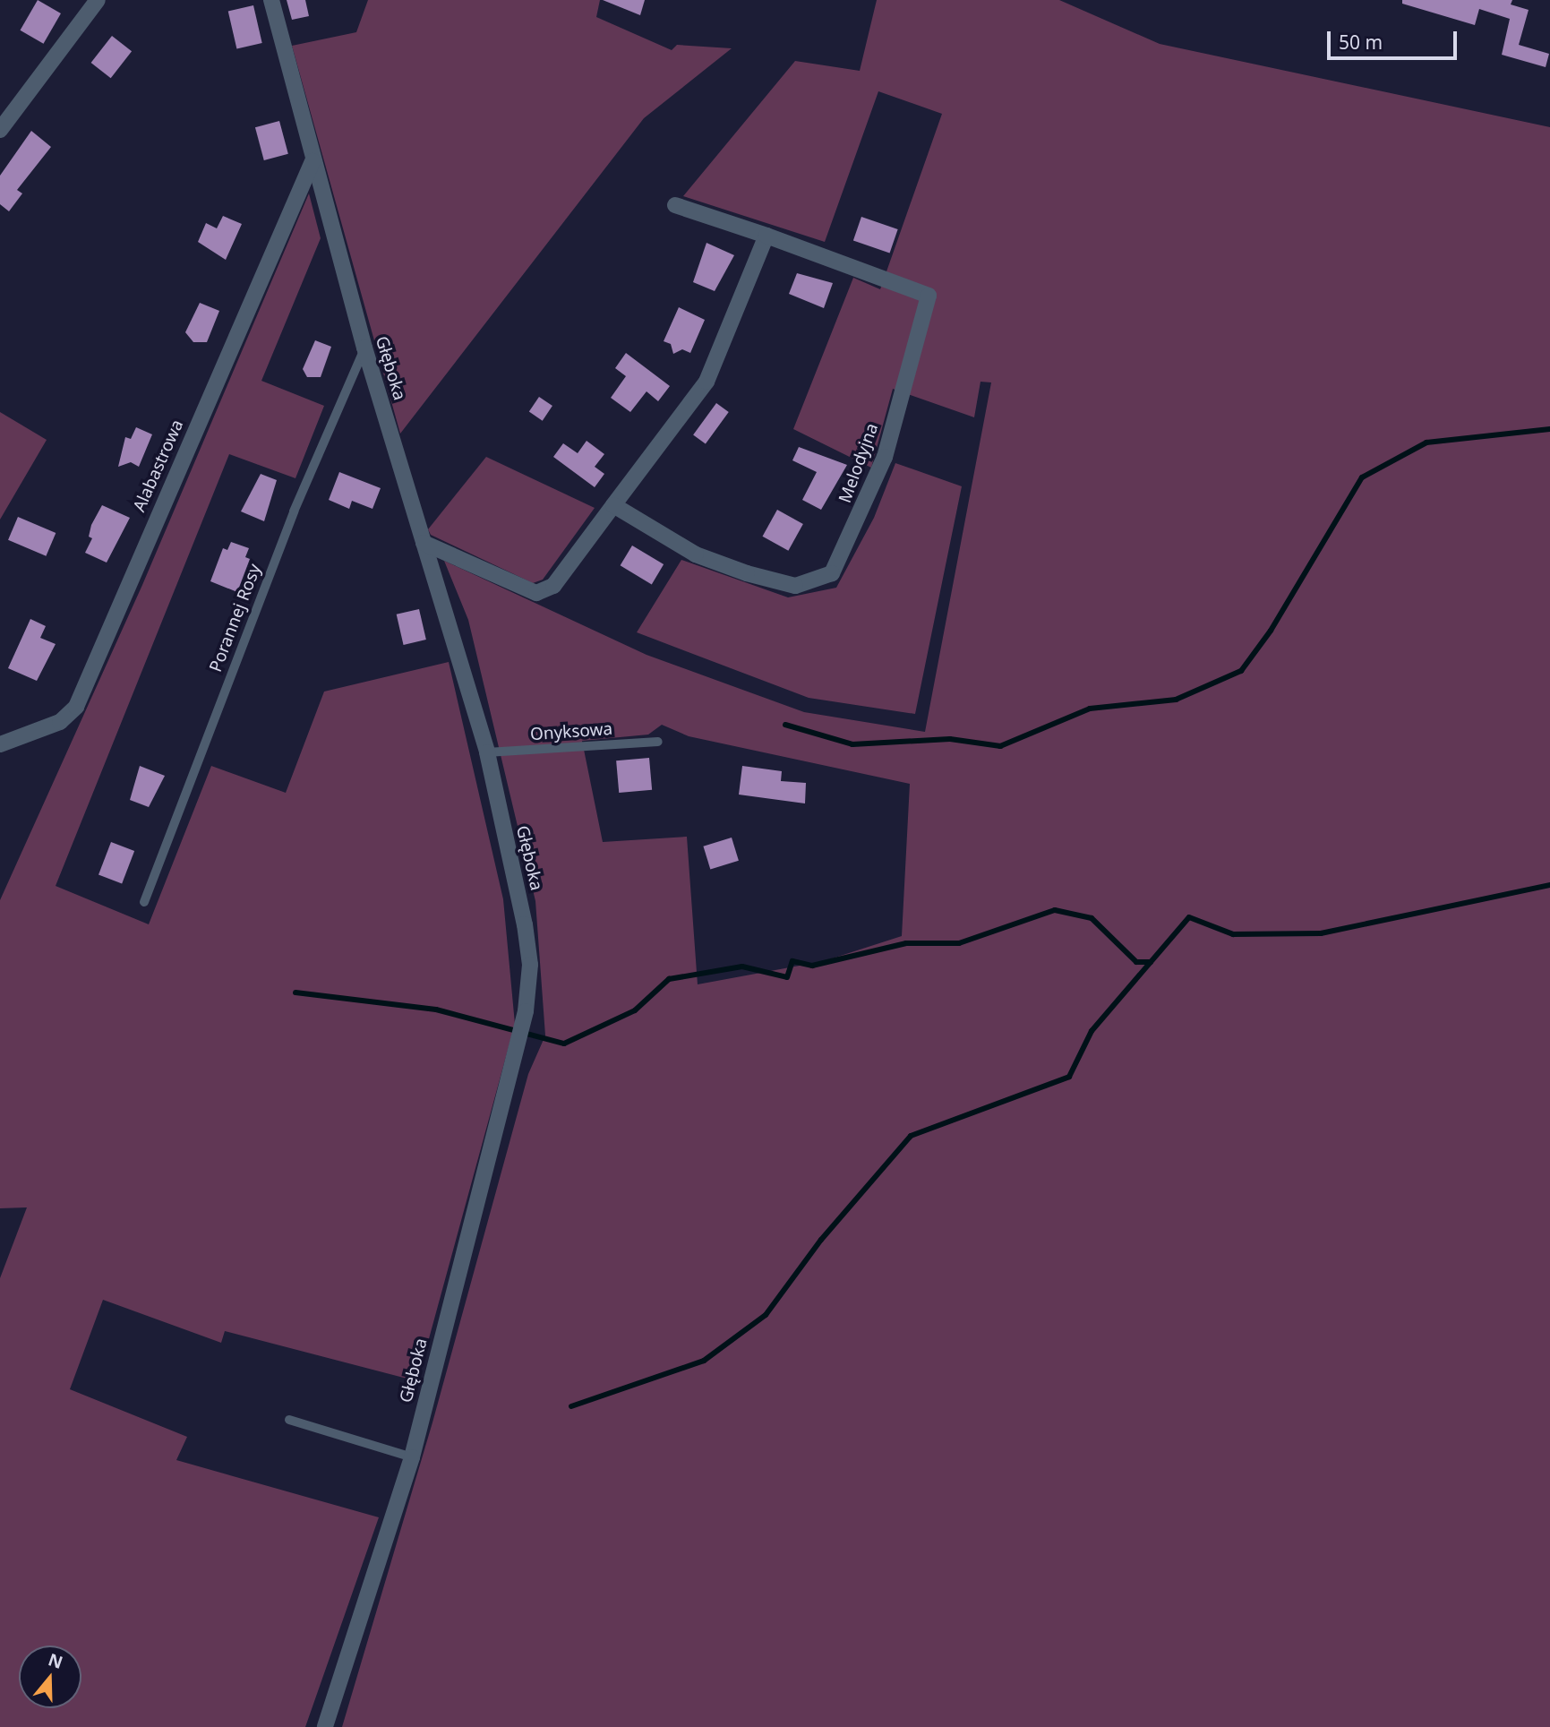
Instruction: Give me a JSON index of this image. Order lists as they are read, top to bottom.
{
  "streets": {
    "street": ["Głęboka", "Melodyjna", "Alabastrowa"],
    "lane": ["Porannej Rosy", "Onyksowa"]
  },
  "crossings": [
    ["Głęboka", "Alabastrowa"],
    ["Głęboka", "Porannej Rosy"],
    ["Głęboka", "Onyksowa"]
  ],
  "scale_bar": "50 m",
  "north": "top"
}
